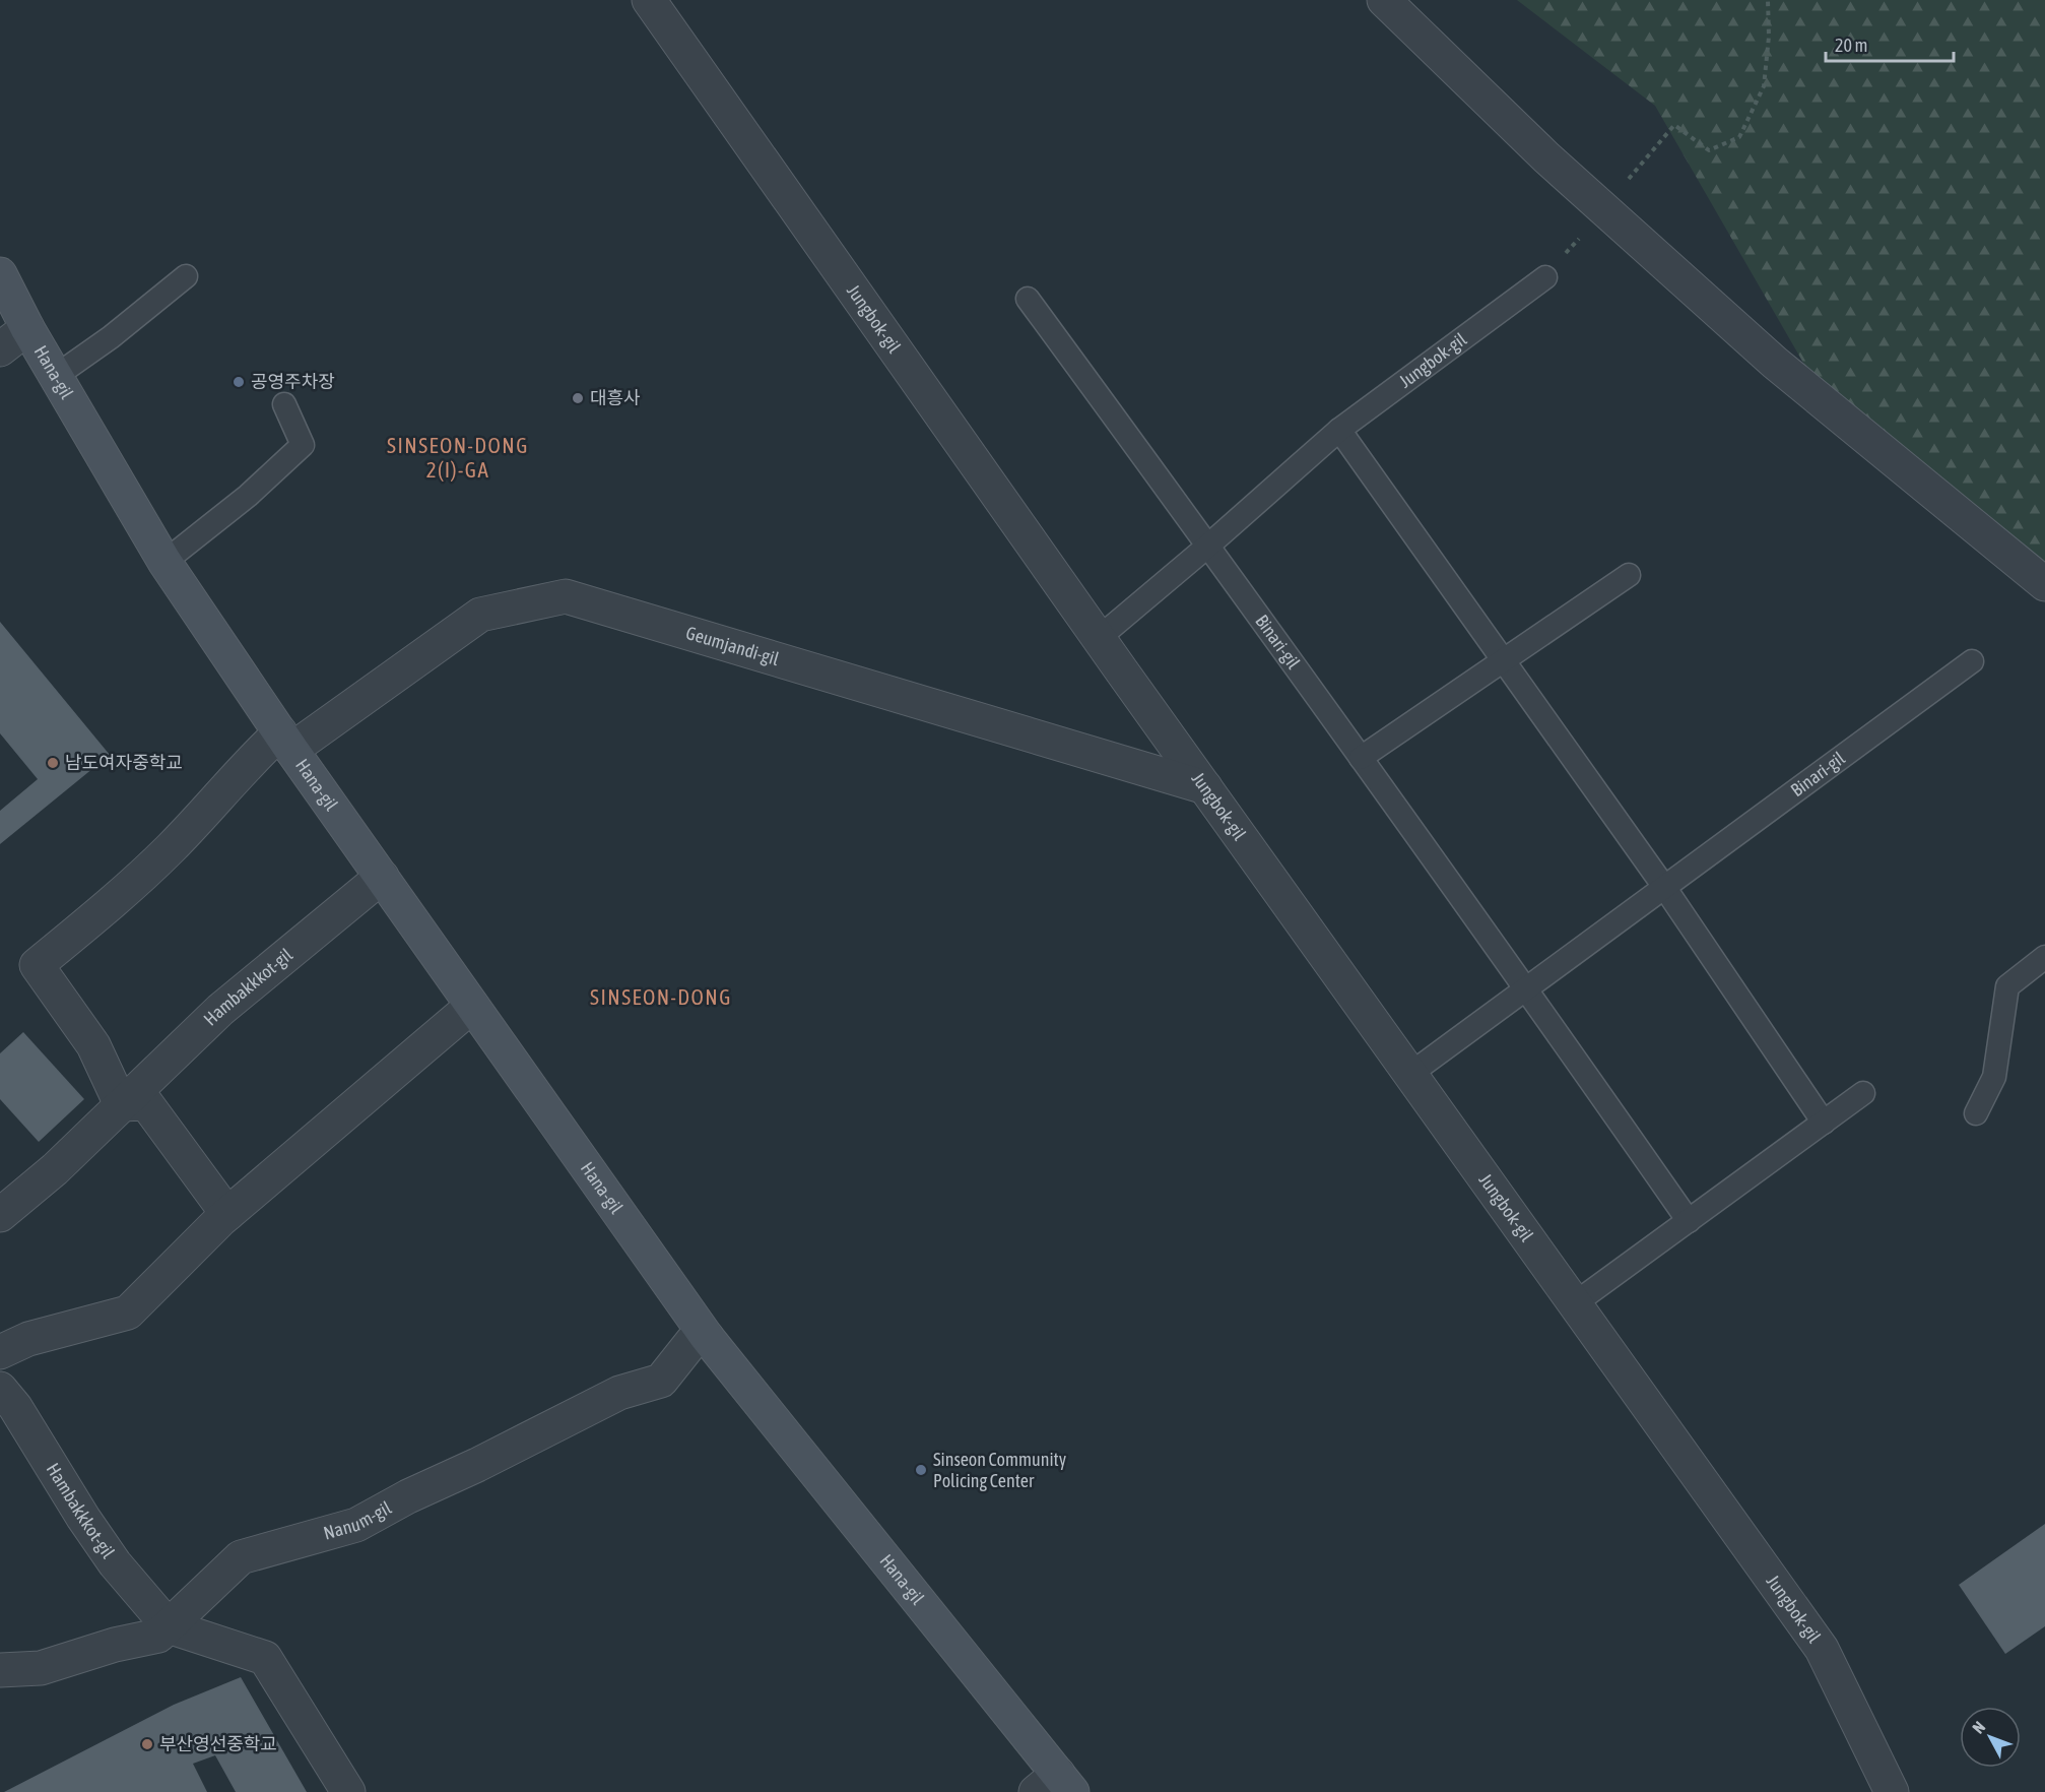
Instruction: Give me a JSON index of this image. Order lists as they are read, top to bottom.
{
  "streets": {
    "main road": ["Hana-gil"],
    "street": [
      "Jungbok-gil",
      "Geumjandi-gil",
      "Hambakkkot-gil",
      "Nanum-gil"
    ],
    "lane": ["Binari-gil"]
  },
  "crossings": [
    ["Jungbok-gil", "Binari-gil"],
    ["Jungbok-gil", "Geumjandi-gil"],
    ["Hana-gil", "Geumjandi-gil"],
    ["Hana-gil", "Hambakkkot-gil"],
    ["Hana-gil", "Nanum-gil"],
    ["Geumjandi-gil", "Hambakkkot-gil"],
    ["Hambakkkot-gil", "Nanum-gil"]
  ],
  "districts": ["SINSEON-DONG 2(I)-GA", "SINSEON-DONG"],
  "places": [
    "공영주차장",
    "대흥사",
    "남도여자중학교",
    "Sinseon Community Policing Center",
    "부산영선중학교"
  ],
  "scale_bar": "20 m",
  "north": "top left"
}
